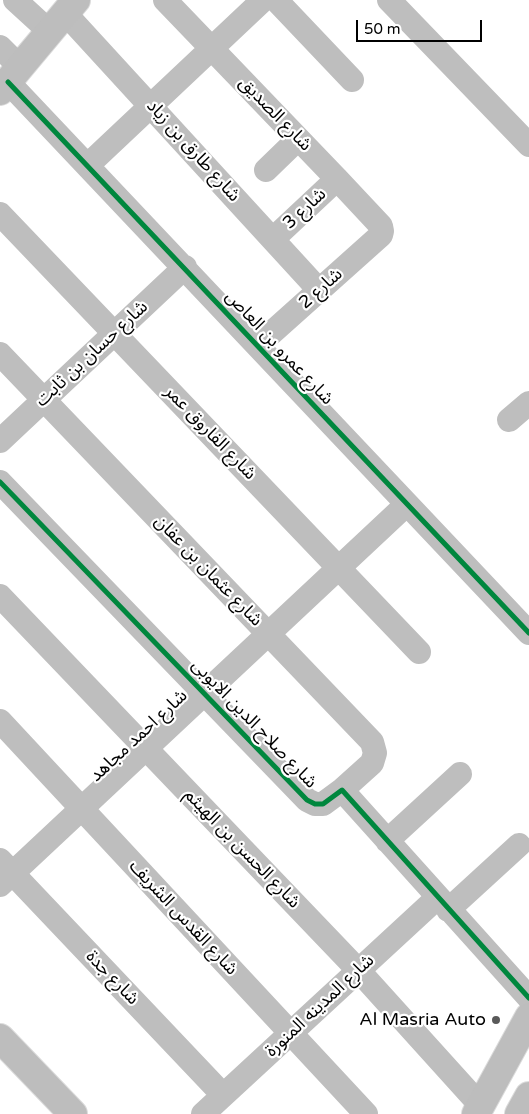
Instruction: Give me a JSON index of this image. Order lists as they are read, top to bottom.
{
  "streets": {
    "street": [
      "شارع الصديق",
      "شارع طارق بن زياد",
      "شارع 3",
      "شارع 2",
      "شارع عمرو بن العاص",
      "شارع حسان بن ثابت",
      "شارع الفاروق عمر",
      "شارع عثمان بن عفان",
      "شارع صلاح الدين الايوبى",
      "شارع احمد مجاهد",
      "شارع الحسن بن الهيثم",
      "شارع القدس الشريف",
      "شارع جدة",
      "شارع المدينه المنورة"
    ]
  },
  "crossings": [
    ["شارع الصديق", "شارع 3"],
    ["شارع الصديق", "شارع 2"],
    ["شارع طارق بن زياد", "شارع 3"],
    ["شارع طارق بن زياد", "شارع 2"],
    ["شارع 2", "شارع عمرو بن العاص"],
    ["شارع عمرو بن العاص", "شارع حسان بن ثابت"],
    ["شارع عمرو بن العاص", "شارع احمد مجاهد"],
    ["شارع حسان بن ثابت", "شارع الفاروق عمر"],
    ["شارع حسان بن ثابت", "شارع عثمان بن عفان"],
    ["شارع الفاروق عمر", "شارع احمد مجاهد"],
    ["شارع عثمان بن عفان", "شارع صلاح الدين الايوبى"],
    ["شارع عثمان بن عفان", "شارع احمد مجاهد"],
    ["شارع صلاح الدين الايوبى", "شارع احمد مجاهد"],
    ["شارع صلاح الدين الايوبى", "شارع المدينه المنورة"],
    ["شارع احمد مجاهد", "شارع الحسن بن الهيثم"],
    ["شارع احمد مجاهد", "شارع القدس الشريف"],
    ["شارع احمد مجاهد", "شارع جدة"],
    ["شارع الحسن بن الهيثم", "شارع المدينه المنورة"],
    ["شارع القدس الشريف", "شارع المدينه المنورة"],
    ["شارع جدة", "شارع المدينه المنورة"]
  ],
  "places": ["Al Masria Auto"],
  "scale_bar": "50 m"
}
